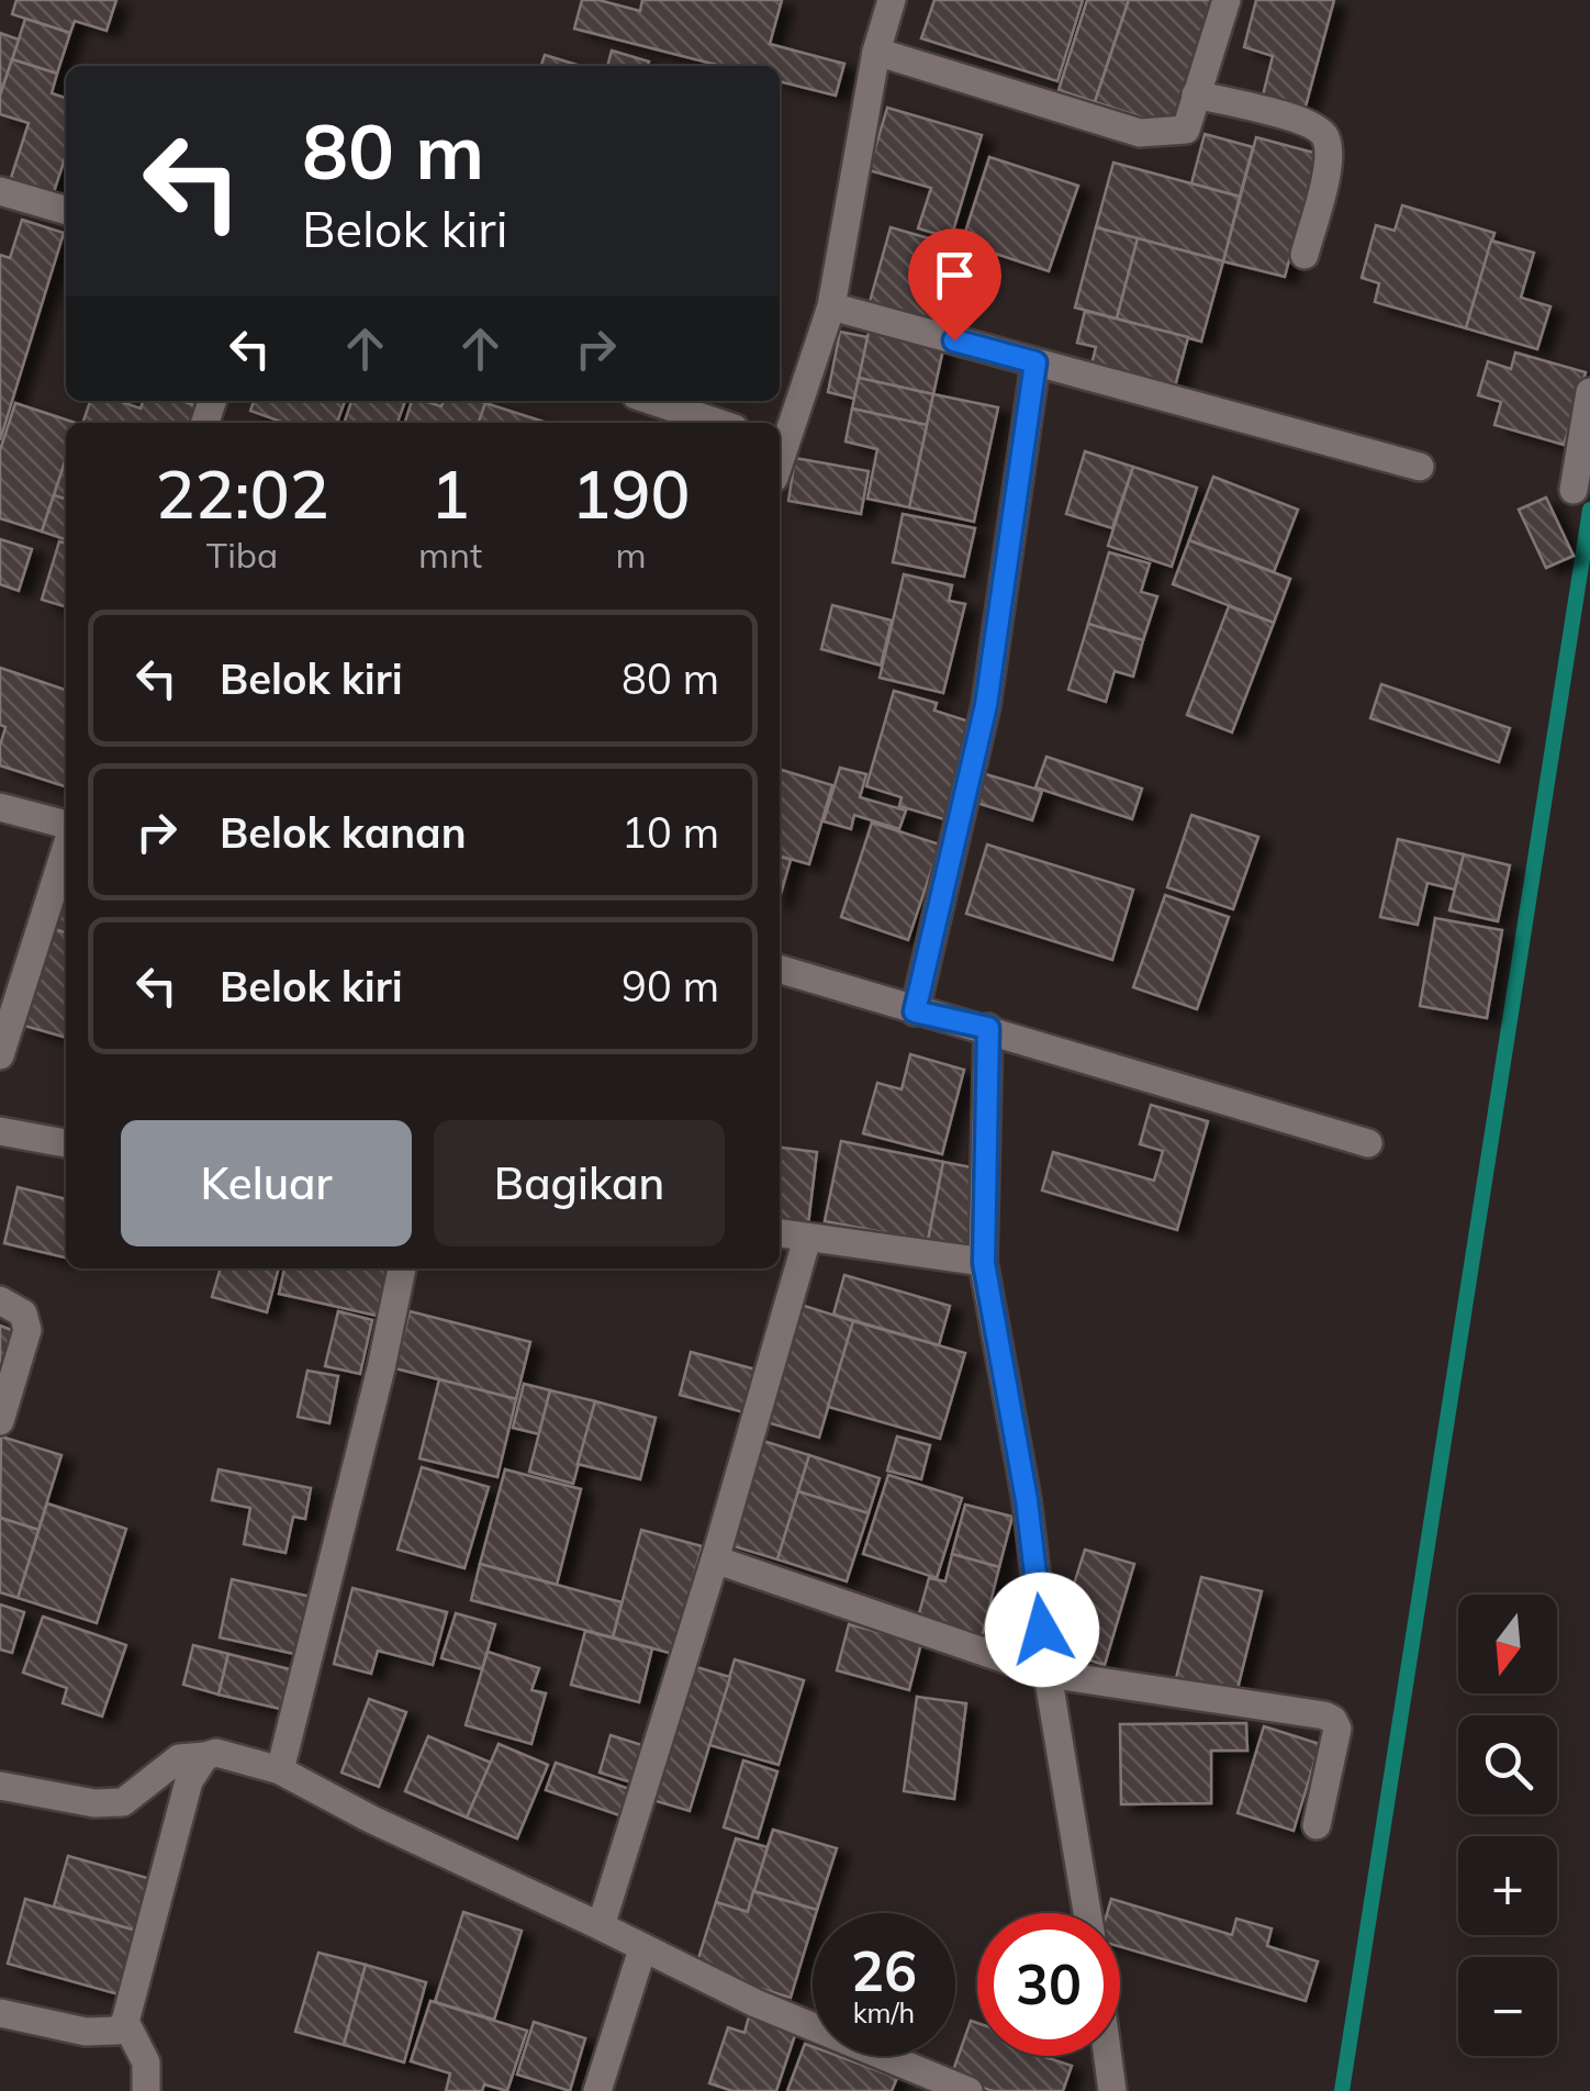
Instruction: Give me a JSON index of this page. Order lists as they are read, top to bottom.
{
  "north": "bottom",
  "page": {
    "turn": ["80 m", "Belok kiri"],
    "eta": [
      "22:02",
      "Tiba",
      "1",
      "mnt",
      "190",
      "m"
    ],
    "list": [
      {
        "name": "Belok kiri",
        "value": "80 m"
      },
      {
        "name": "Belok kanan",
        "value": "10 m"
      },
      {
        "name": "Belok kiri",
        "value": "90 m"
      }
    ],
    "buttons": ["Keluar", "Bagikan"],
    "map_buttons": ["+", "−"],
    "speed": "26 km/h",
    "limit": "30"
  }
}
